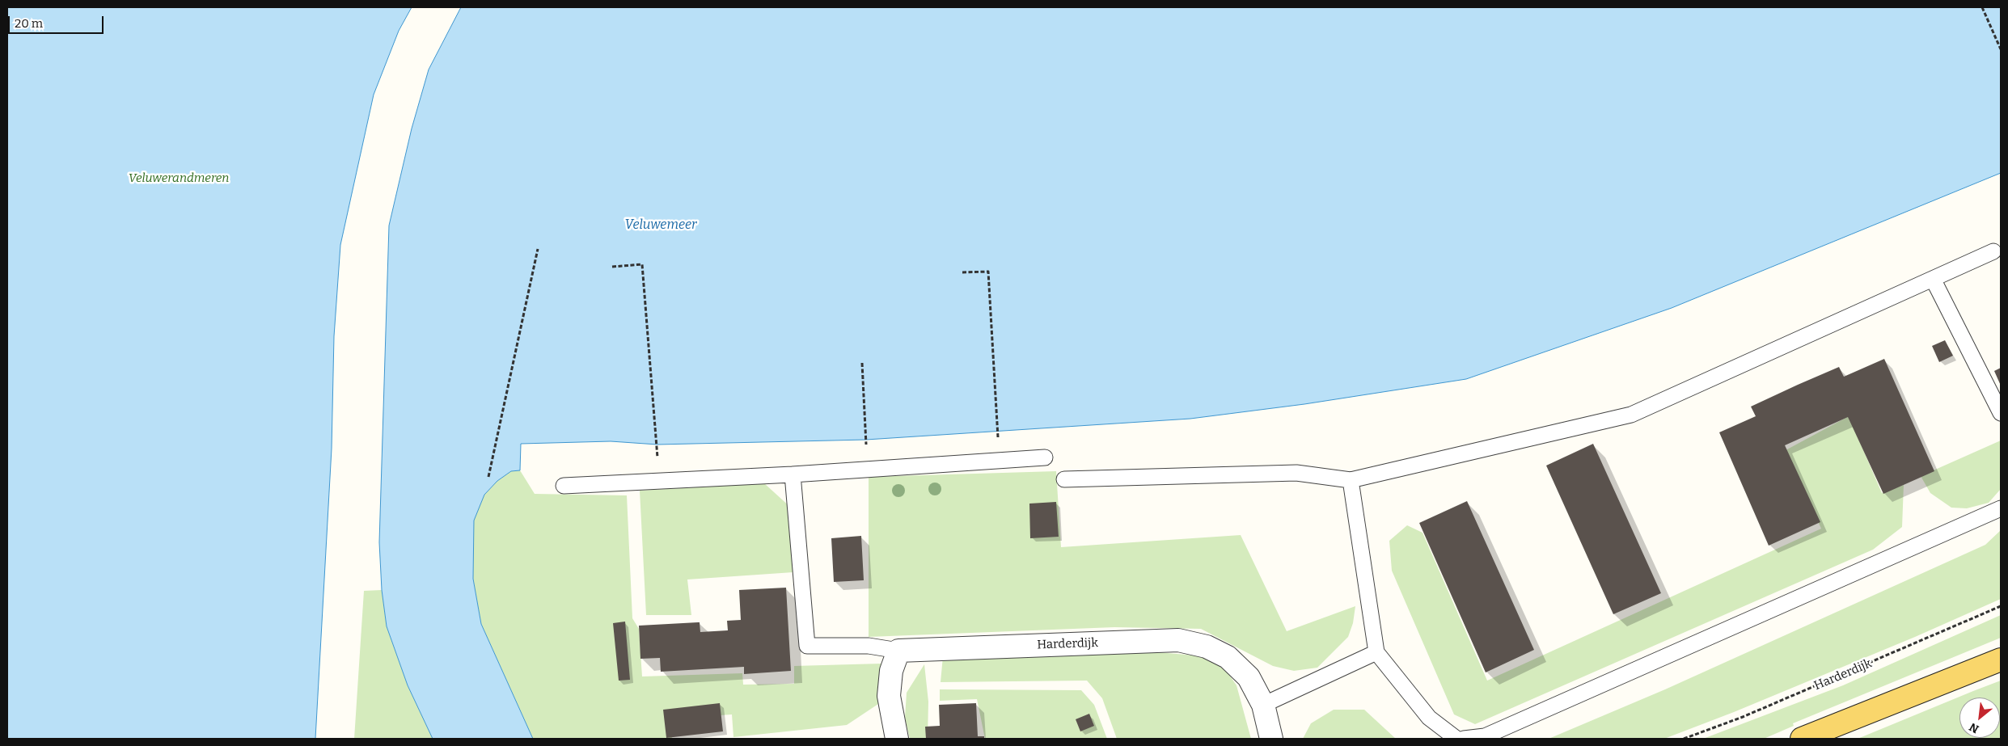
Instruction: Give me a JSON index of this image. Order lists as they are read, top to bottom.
{
  "streets": {
    "street": ["Harderdijk"]
  },
  "water": ["Veluwemeer"],
  "parks": ["Veluwerandmeren"],
  "scale_bar": "20 m",
  "north": "bottom left"
}
